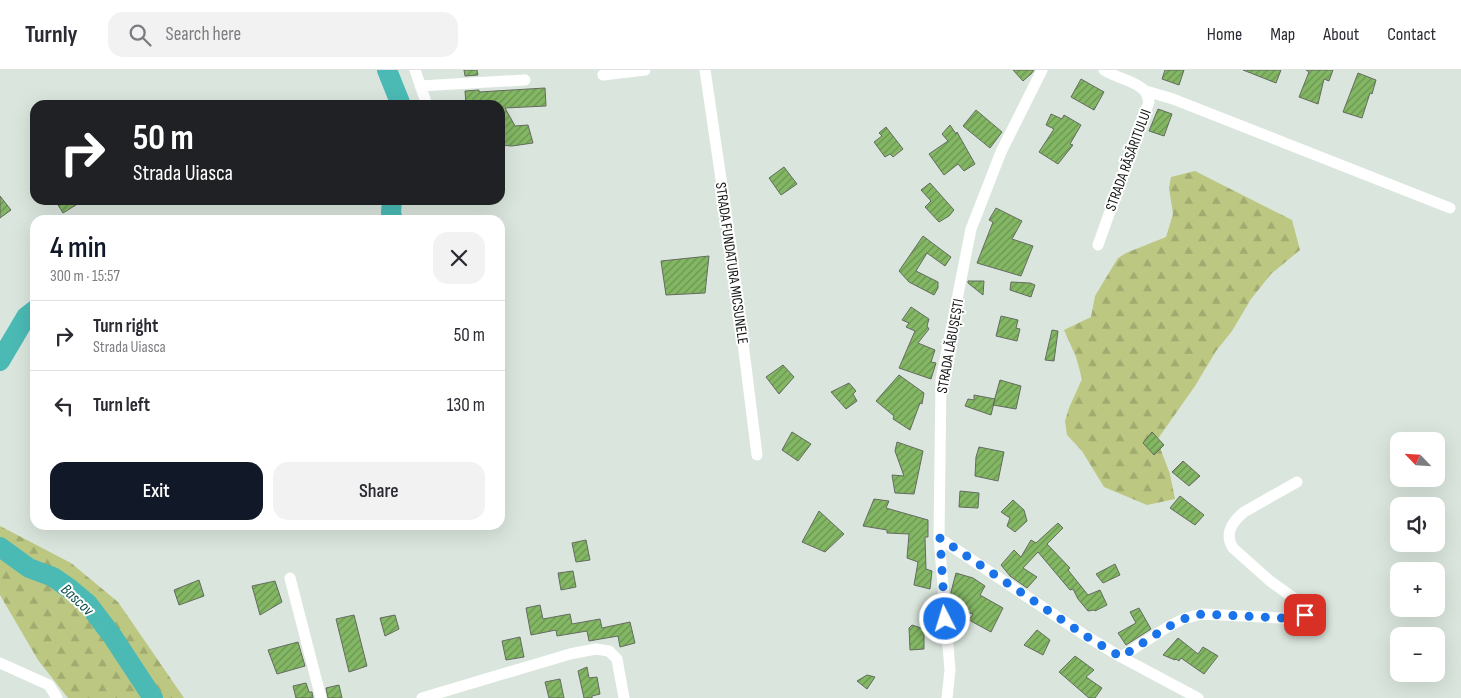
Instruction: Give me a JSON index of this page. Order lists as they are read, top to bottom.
{
  "streets": {
    "street": ["STRADA RĂSĂRITULUI", "STRADA FUNDATURA MICSUNELE", "STRADA LĂBUȘEȘTI"]
  },
  "water": ["Bascov"],
  "north": "top left",
  "page": {
    "header": "Turnly",
    "search": "Search here",
    "nav": [
      "Home",
      "Map",
      "About",
      "Contact"
    ],
    "turn": ["50 m", "Strada Uiasca"],
    "heading": ["4 min", "300 m · 15:57"],
    "list": [
      {
        "name": "Turn right",
        "note": "Strada Uiasca",
        "value": "50 m"
      },
      {
        "name": "Turn left",
        "value": "130 m"
      }
    ],
    "map_buttons": ["+", "−"],
    "buttons": ["Exit", "Share"]
  }
}
